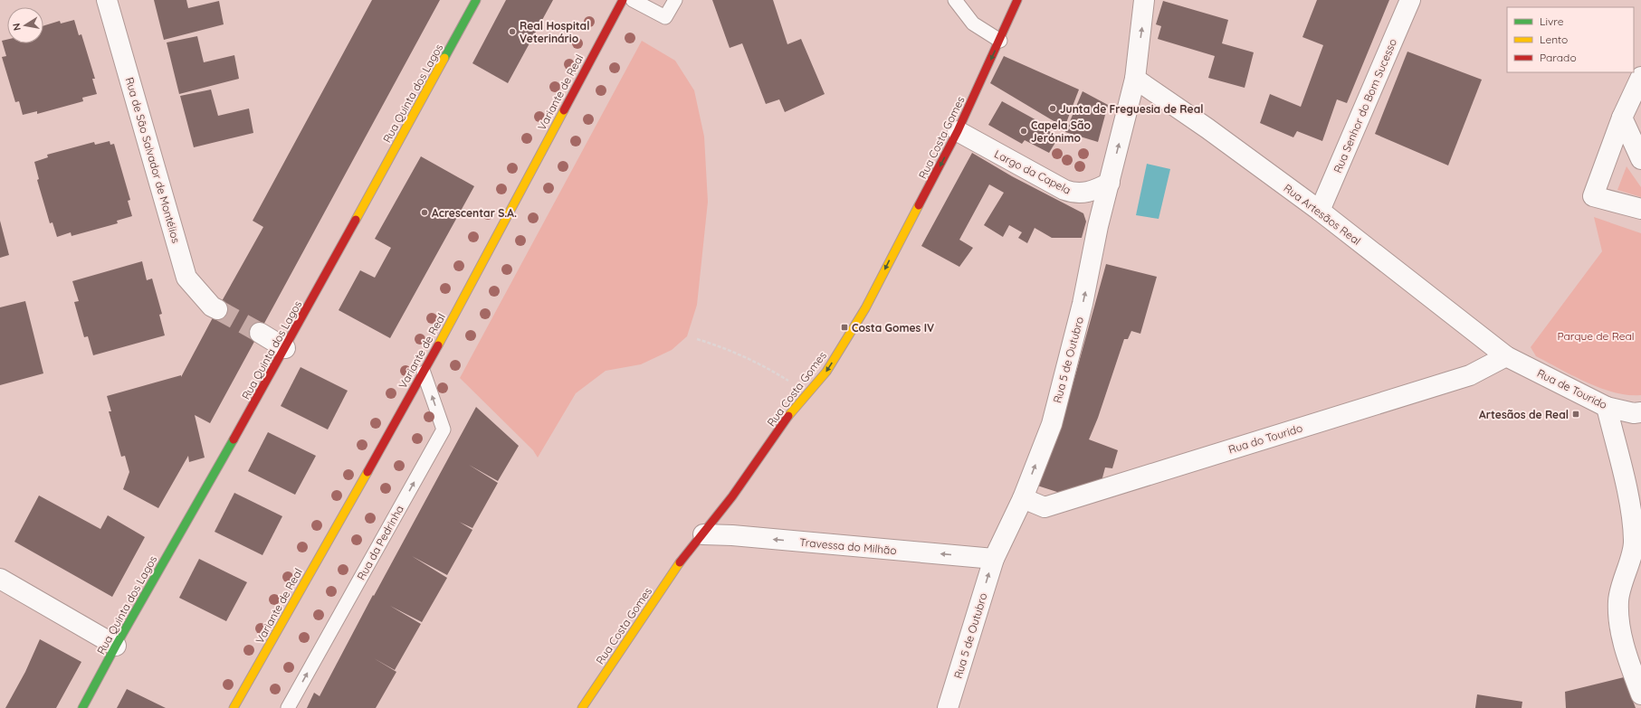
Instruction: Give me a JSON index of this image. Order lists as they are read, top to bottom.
{
  "streets": {
    "street": [
      "Variante de Real",
      "Rua Quinta dos Lagos",
      "Rua Senhor do Bom Sucesso",
      "Rua Costa Gomes",
      "Rua de São Salvador de Montélios",
      "Largo da Capela",
      "Rua Artesãos Real",
      "Rua 5 de Outubro",
      "Rua de Tourido",
      "Rua do Tourido",
      "Travessa do Milhão"
    ],
    "lane": ["Rua da Pedrinha"]
  },
  "crossings": [
    ["Variante de Real", "Rua da Pedrinha"],
    ["Rua Senhor do Bom Sucesso", "Rua Artesãos Real"],
    ["Rua Costa Gomes", "Largo da Capela"],
    ["Rua Costa Gomes", "Travessa do Milhão"],
    ["Largo da Capela", "Rua 5 de Outubro"],
    ["Rua Artesãos Real", "Rua 5 de Outubro"],
    ["Rua Artesãos Real", "Rua de Tourido"],
    ["Rua Artesãos Real", "Rua do Tourido"],
    ["Rua 5 de Outubro", "Rua do Tourido"],
    ["Rua 5 de Outubro", "Travessa do Milhão"],
    ["Rua de Tourido", "Rua do Tourido"]
  ],
  "one_way": [
    "Rua Costa Gomes",
    "Rua 5 de Outubro",
    "Rua da Pedrinha",
    "Travessa do Milhão"
  ],
  "parks": ["Parque de Real"],
  "places": {
    "other": [
      "Real Hospital Veterinário",
      "Junta de Freguesia de Real",
      "Capela São Jerónimo",
      "Acrescentar S.A."
    ],
    "transit": ["Costa Gomes IV", "Artesãos de Real"]
  },
  "legend": ["Livre", "Lento", "Parado"],
  "north": "left"
}
